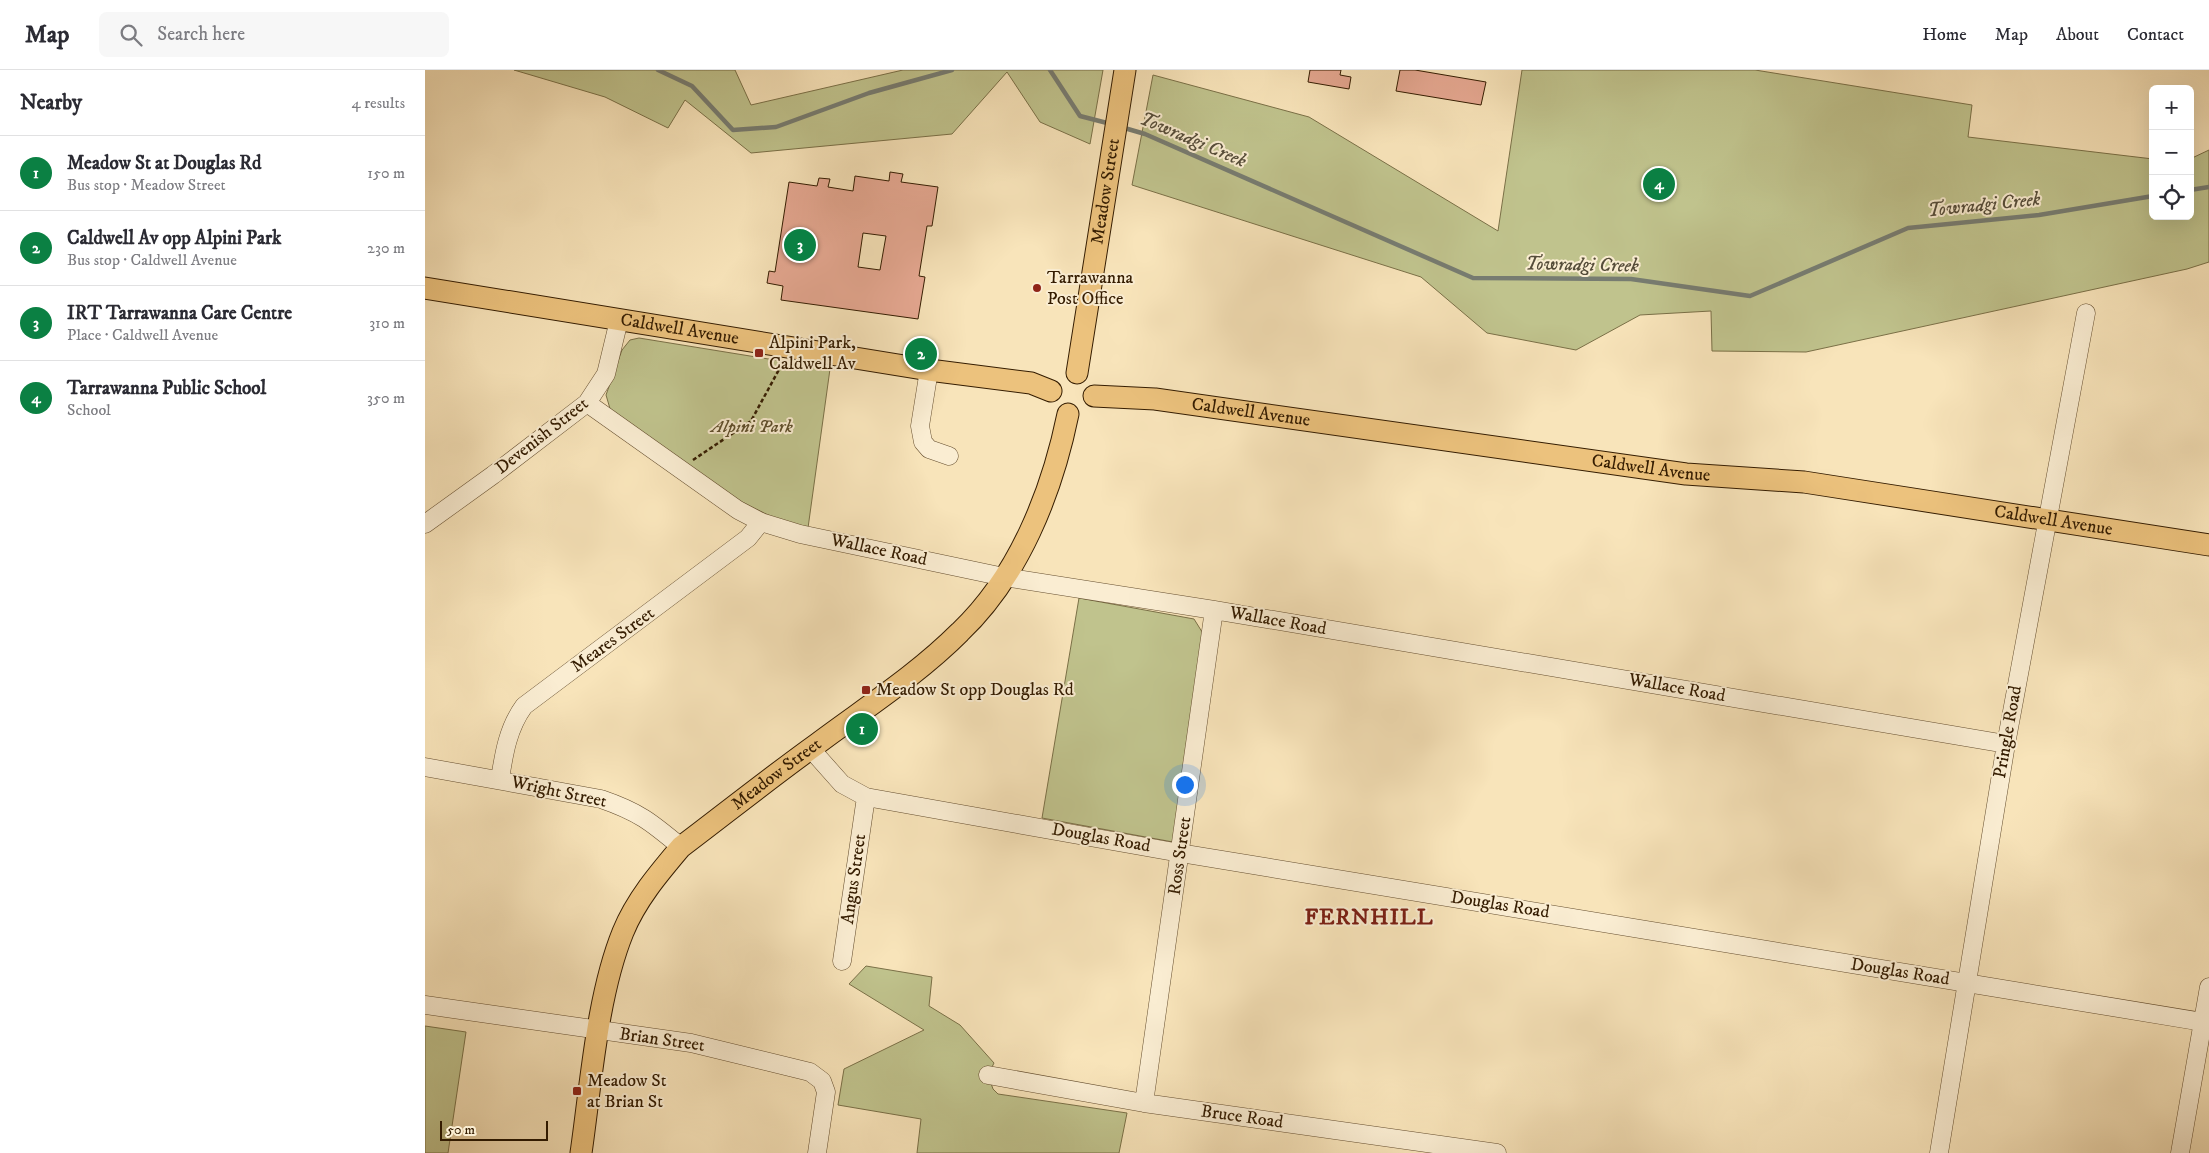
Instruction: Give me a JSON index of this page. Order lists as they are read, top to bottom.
{
  "streets": {
    "main road": ["Meadow Street", "Caldwell Avenue"],
    "street": [
      "Devenish Street",
      "Wallace Road",
      "Meares Street",
      "Pringle Road",
      "Wright Street",
      "Douglas Road",
      "Ross Street",
      "Angus Street",
      "Brian Street",
      "Bruce Road"
    ]
  },
  "crossings": [
    ["Meadow Street", "Caldwell Avenue"],
    ["Meadow Street", "Wallace Road"],
    ["Meadow Street", "Wright Street"],
    ["Meadow Street", "Douglas Road"],
    ["Meadow Street", "Brian Street"],
    ["Caldwell Avenue", "Devenish Street"],
    ["Caldwell Avenue", "Pringle Road"],
    ["Devenish Street", "Wallace Road"],
    ["Wallace Road", "Meares Street"],
    ["Wallace Road", "Pringle Road"],
    ["Wallace Road", "Ross Street"],
    ["Meares Street", "Wright Street"],
    ["Pringle Road", "Douglas Road"],
    ["Douglas Road", "Ross Street"],
    ["Douglas Road", "Angus Street"],
    ["Ross Street", "Bruce Road"]
  ],
  "districts": ["FERNHILL"],
  "water": ["Towradgi Creek"],
  "parks": ["Alpini Park"],
  "places": {
    "other": ["Tarrawanna Post Office"],
    "transit": ["Alpini Park, Caldwell Av", "Meadow St opp Douglas Rd", "Meadow St at Brian St"]
  },
  "scale_bar": "50 m",
  "page": {
    "header": "Map",
    "search": "Search here",
    "nav": [
      "Home",
      "Map",
      "About",
      "Contact"
    ],
    "heading": ["Nearby", "4 results"],
    "map_buttons": ["+", "−"],
    "list": [
      {
        "mark": "1",
        "name": "Meadow St at Douglas Rd",
        "note": "Bus stop · Meadow Street",
        "value": "150 m"
      },
      {
        "mark": "2",
        "name": "Caldwell Av opp Alpini Park",
        "note": "Bus stop · Caldwell Avenue",
        "value": "230 m"
      },
      {
        "mark": "3",
        "name": "IRT Tarrawanna Care Centre",
        "note": "Place · Caldwell Avenue",
        "value": "310 m"
      },
      {
        "mark": "4",
        "name": "Tarrawanna Public School",
        "note": "School",
        "value": "350 m"
      }
    ],
    "pins": [
      "4",
      "3",
      "2",
      "1"
    ],
    "scale": "50 m"
  }
}
